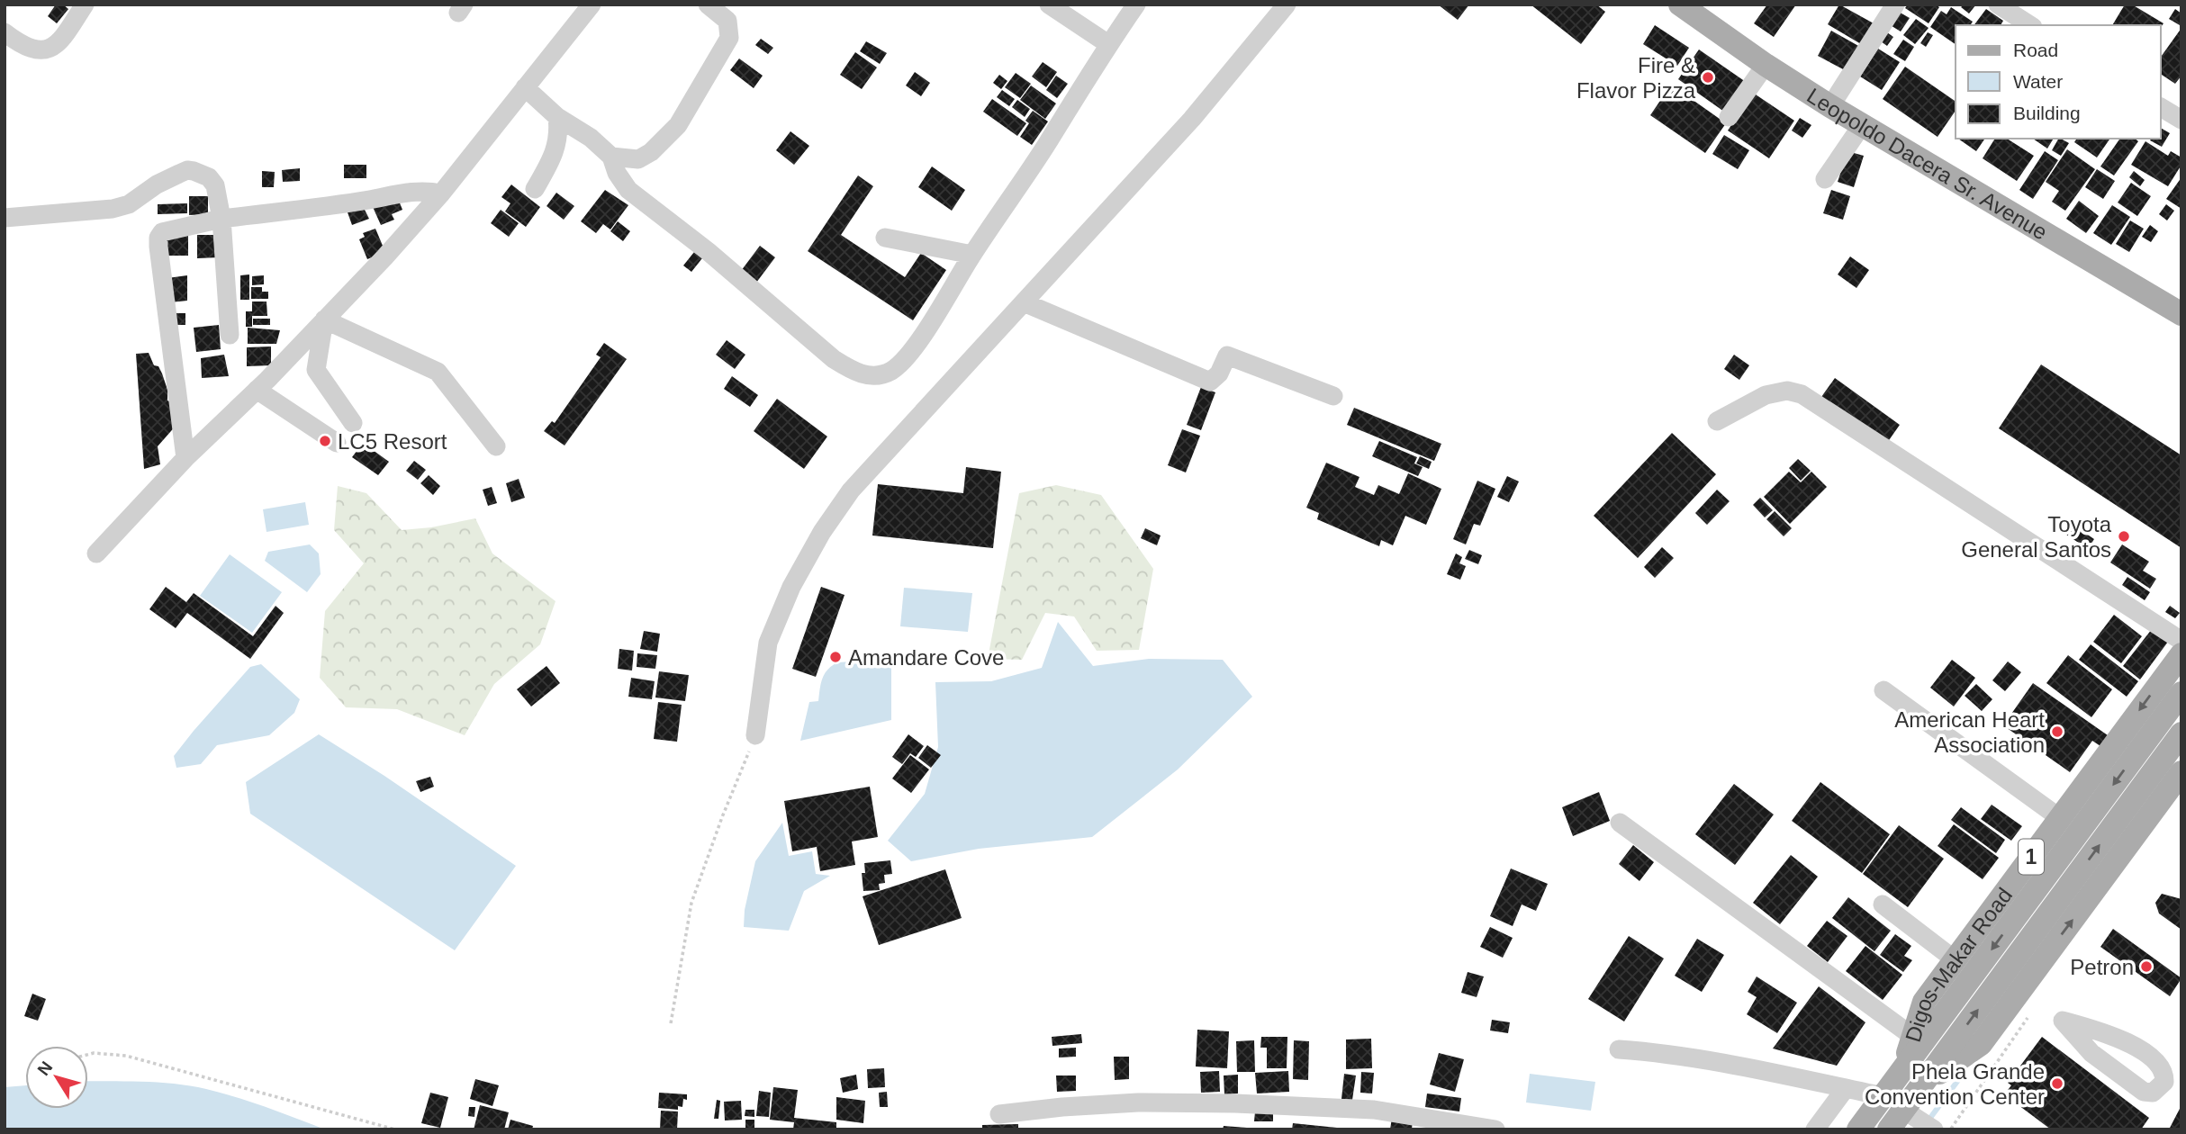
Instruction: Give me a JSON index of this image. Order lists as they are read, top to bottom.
{
  "streets": {
    "main road": ["Leopoldo Dacera Sr. Avenue", "1", "Digos-Makar Road"]
  },
  "places": [
    "Fire & Flavor Pizza",
    "LC5 Resort",
    "Toyota General Santos",
    "Amandare Cove",
    "American Heart Association",
    "Petron",
    "Phela Grande Convention Center"
  ],
  "legend": ["Road", "Water", "Building"],
  "north": "top left"
}
